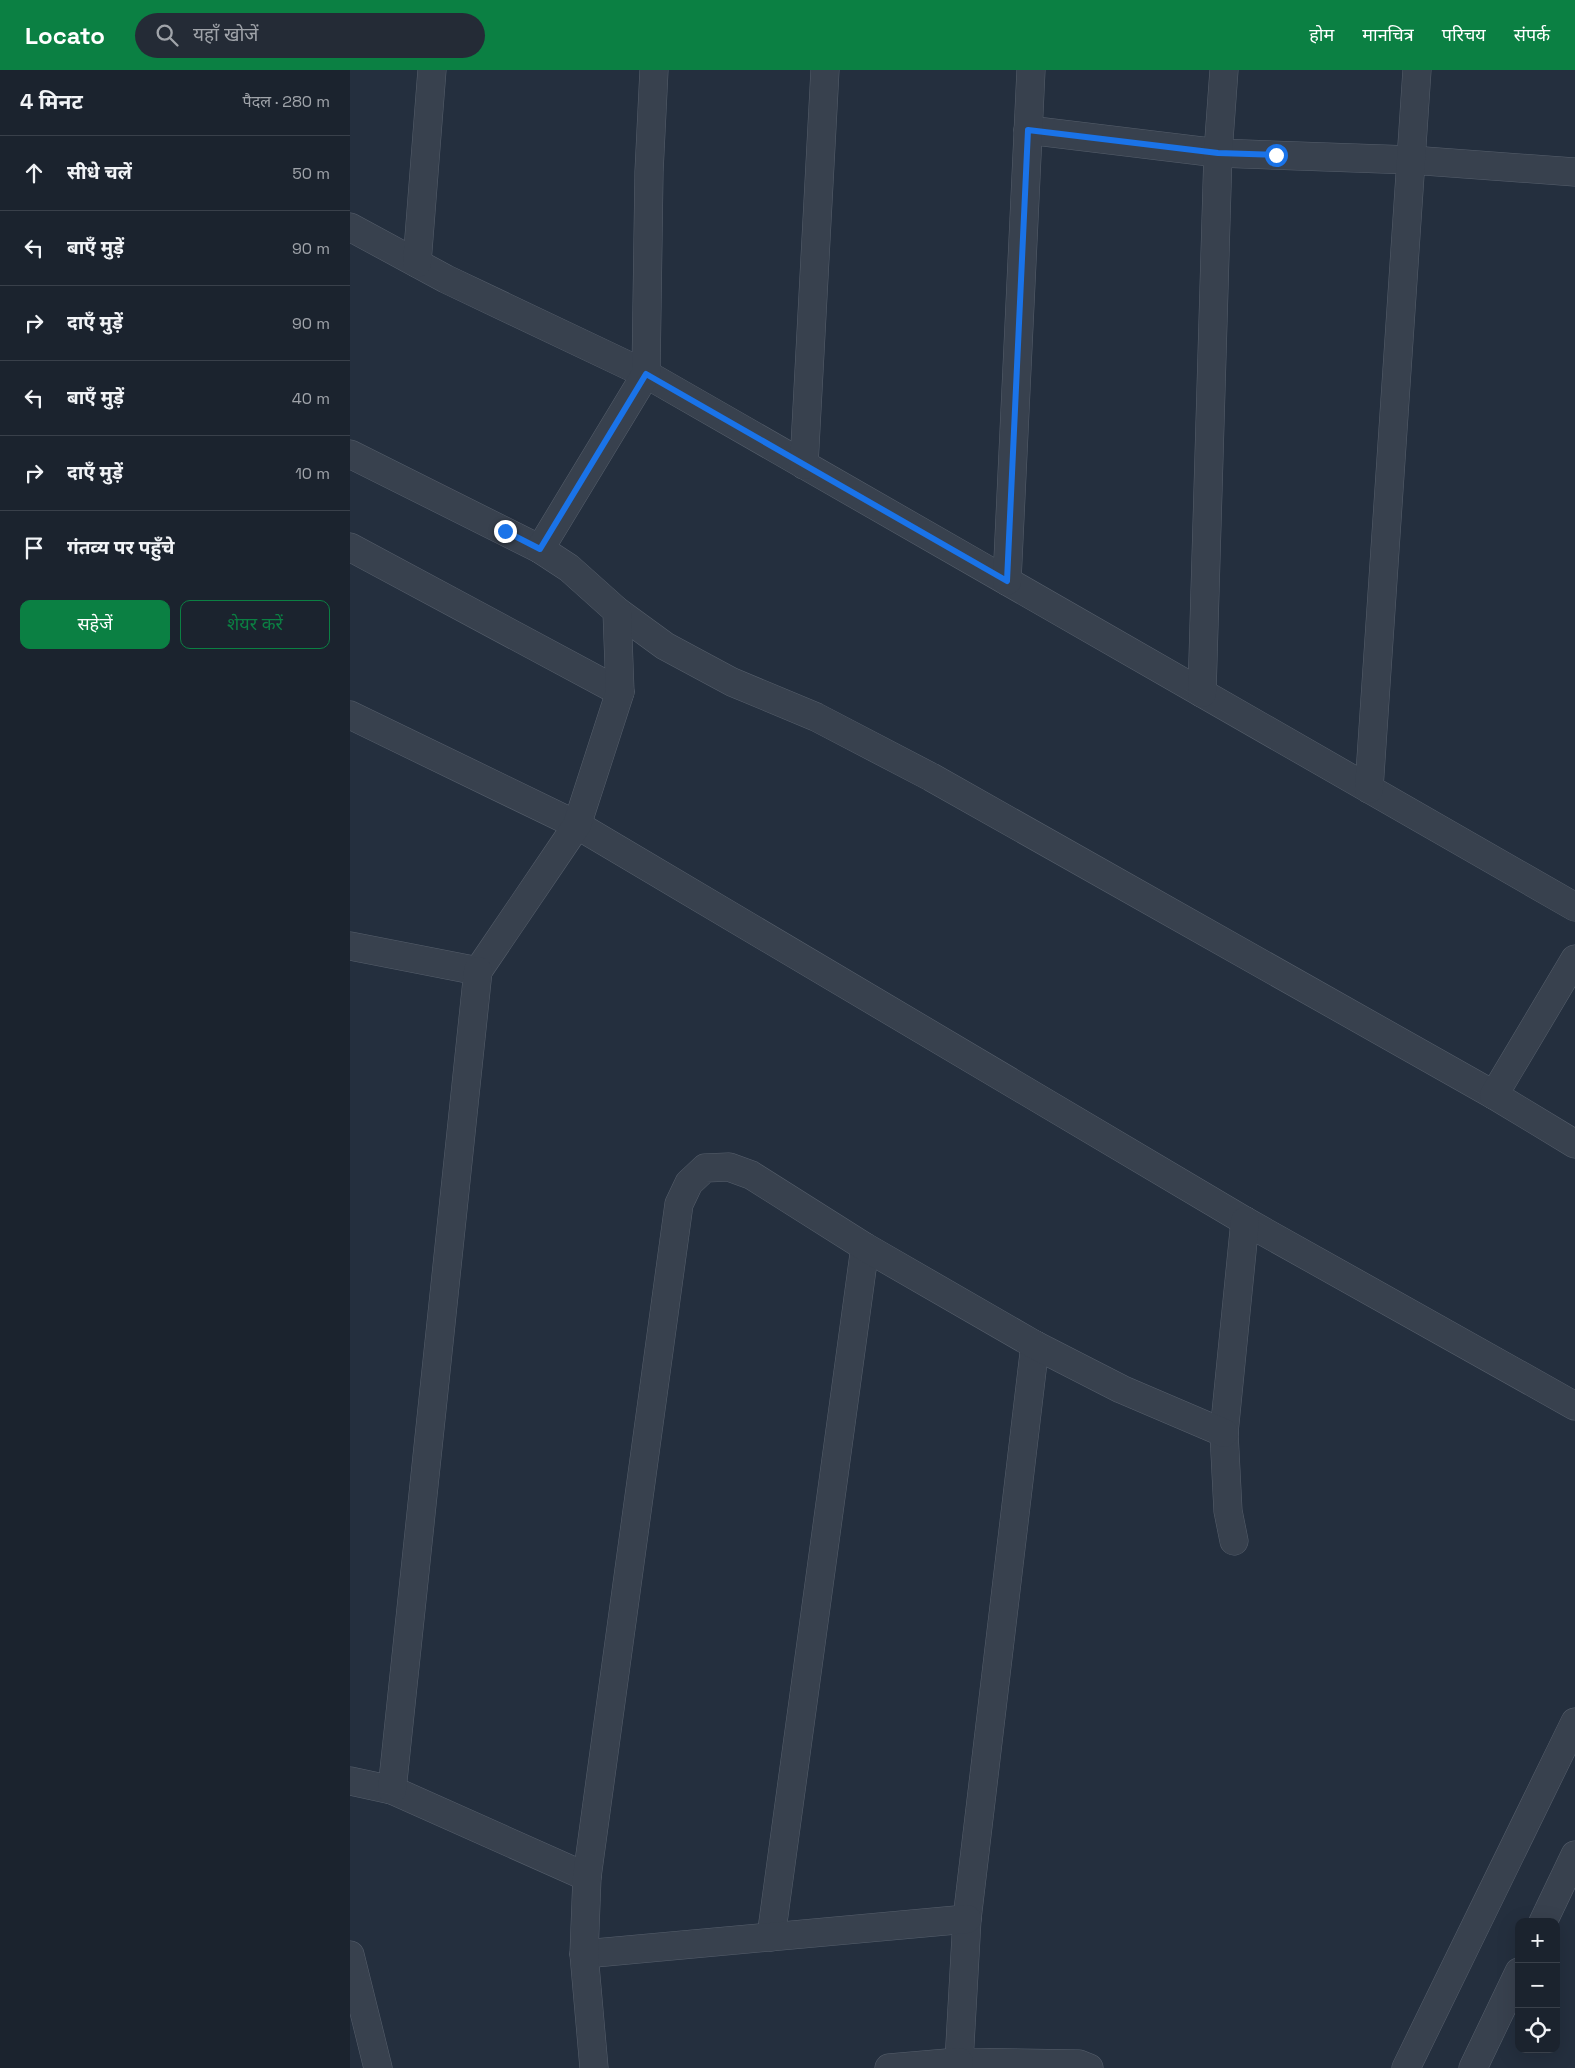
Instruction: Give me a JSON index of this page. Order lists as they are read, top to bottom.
{
  "page": {
    "header": "Locato",
    "search": "यहाँ खोजें",
    "nav": [
      "होम",
      "मानचित्र",
      "परिचय",
      "संपर्क"
    ],
    "heading": ["4 मिनट", "पैदल · 280 m"],
    "list": [
      ["सीधे चलें", "50 m"],
      ["बाएँ मुड़ें", "90 m"],
      ["दाएँ मुड़ें", "90 m"],
      ["बाएँ मुड़ें", "40 m"],
      ["दाएँ मुड़ें", "10 m"],
      "गंतव्य पर पहुँचे"
    ],
    "buttons": ["सहेजें", "शेयर करें"],
    "map_buttons": ["+", "−"]
  }
}
